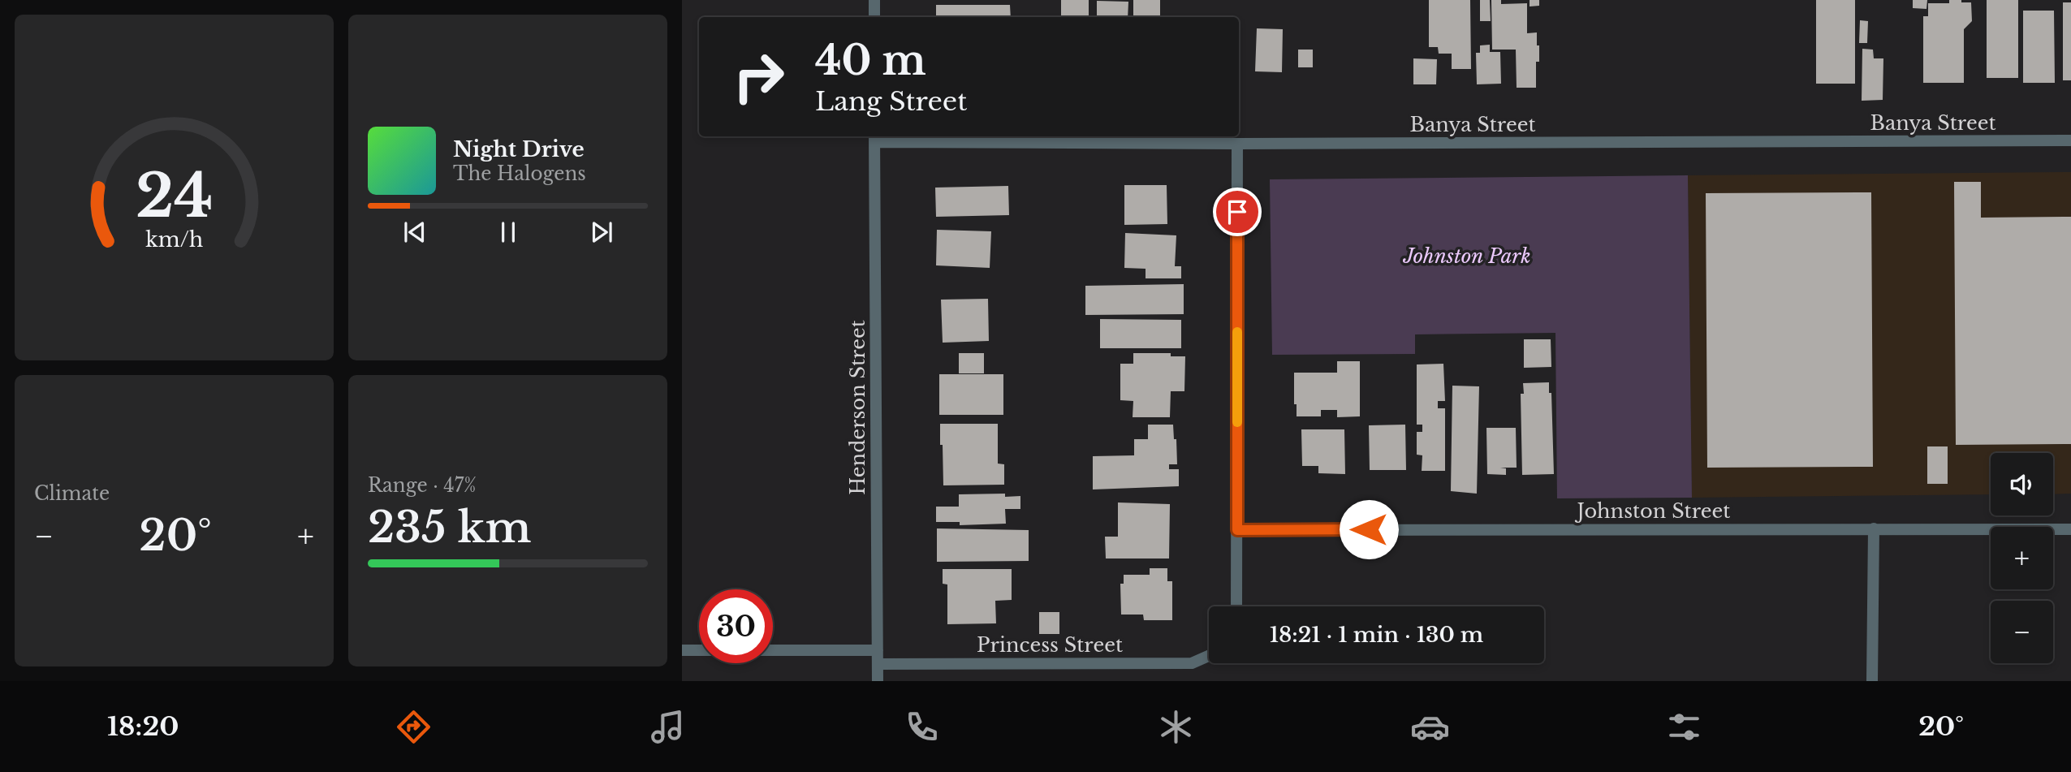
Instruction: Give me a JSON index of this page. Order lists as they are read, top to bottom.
{
  "streets": {
    "street": [
      "Banya Street",
      "Henderson Street",
      "Johnston Street",
      "Princess Street"
    ]
  },
  "crossings": [
    ["Banya Street", "Henderson Street"],
    ["Henderson Street", "Princess Street"]
  ],
  "parks": ["Johnston Park"],
  "page": {
    "turn": ["40 m", "Lang Street"],
    "song": ["Night Drive", "The Halogens"],
    "tile": [
      "Climate",
      ["Range · 47%", "235 km"]
    ],
    "map_buttons": ["+", "−"],
    "heat": ["−", "20°", "+"],
    "limit": "30",
    "trip": "18:21 · 1 min · 130 m",
    "tabs": ["18:20", "20°"],
    "gauge": ["24", "km/h"]
  }
}
